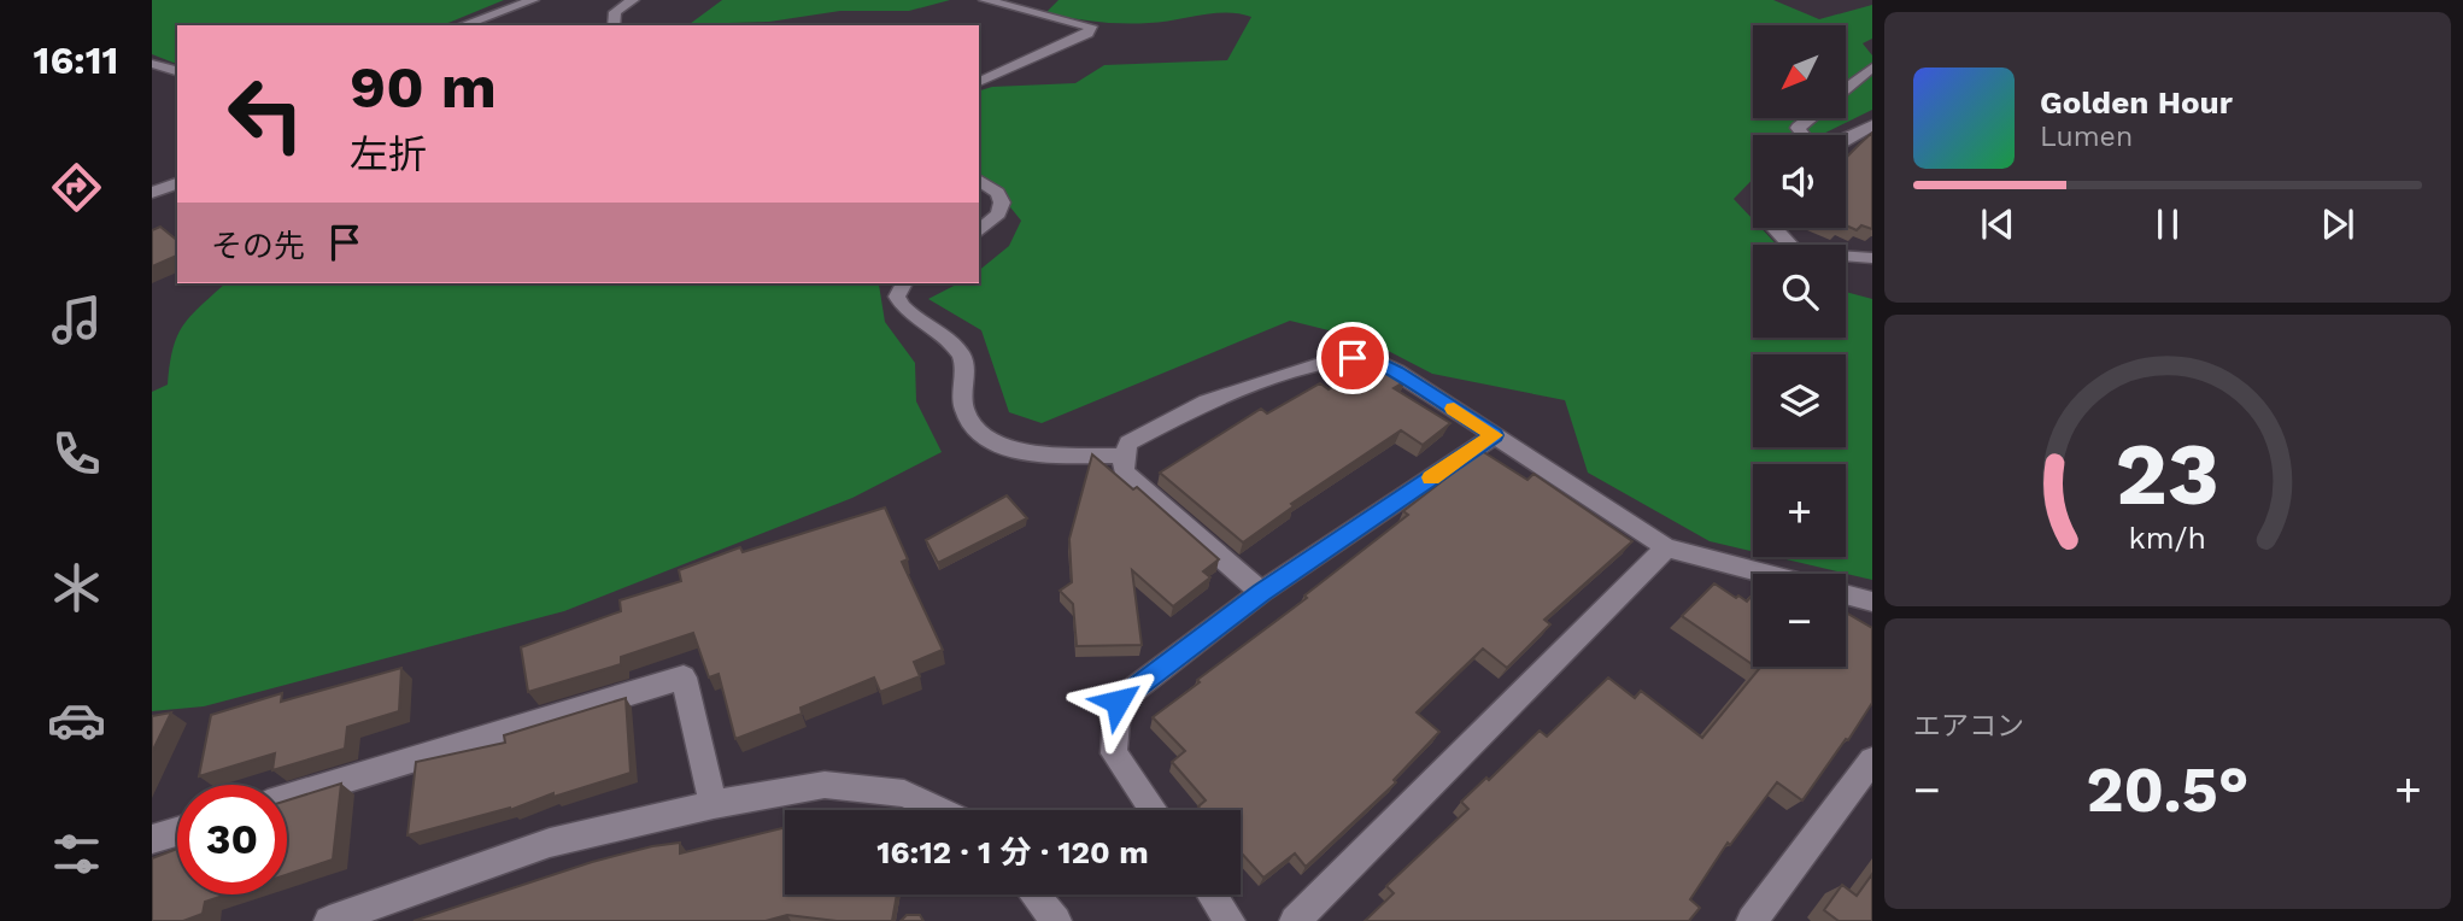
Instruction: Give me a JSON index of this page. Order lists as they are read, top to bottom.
{
  "north": "bottom left",
  "page": {
    "tabs": "16:11",
    "map_buttons": ["+", "−"],
    "turn": ["90 m", "左折"],
    "song": ["Golden Hour", "Lumen"],
    "then": "その先",
    "tile": "エアコン",
    "heat": ["−", "20.5°", "+"],
    "limit": "30",
    "trip": "16:12 · 1 分 · 120 m",
    "gauge": ["23", "km/h"]
  }
}
